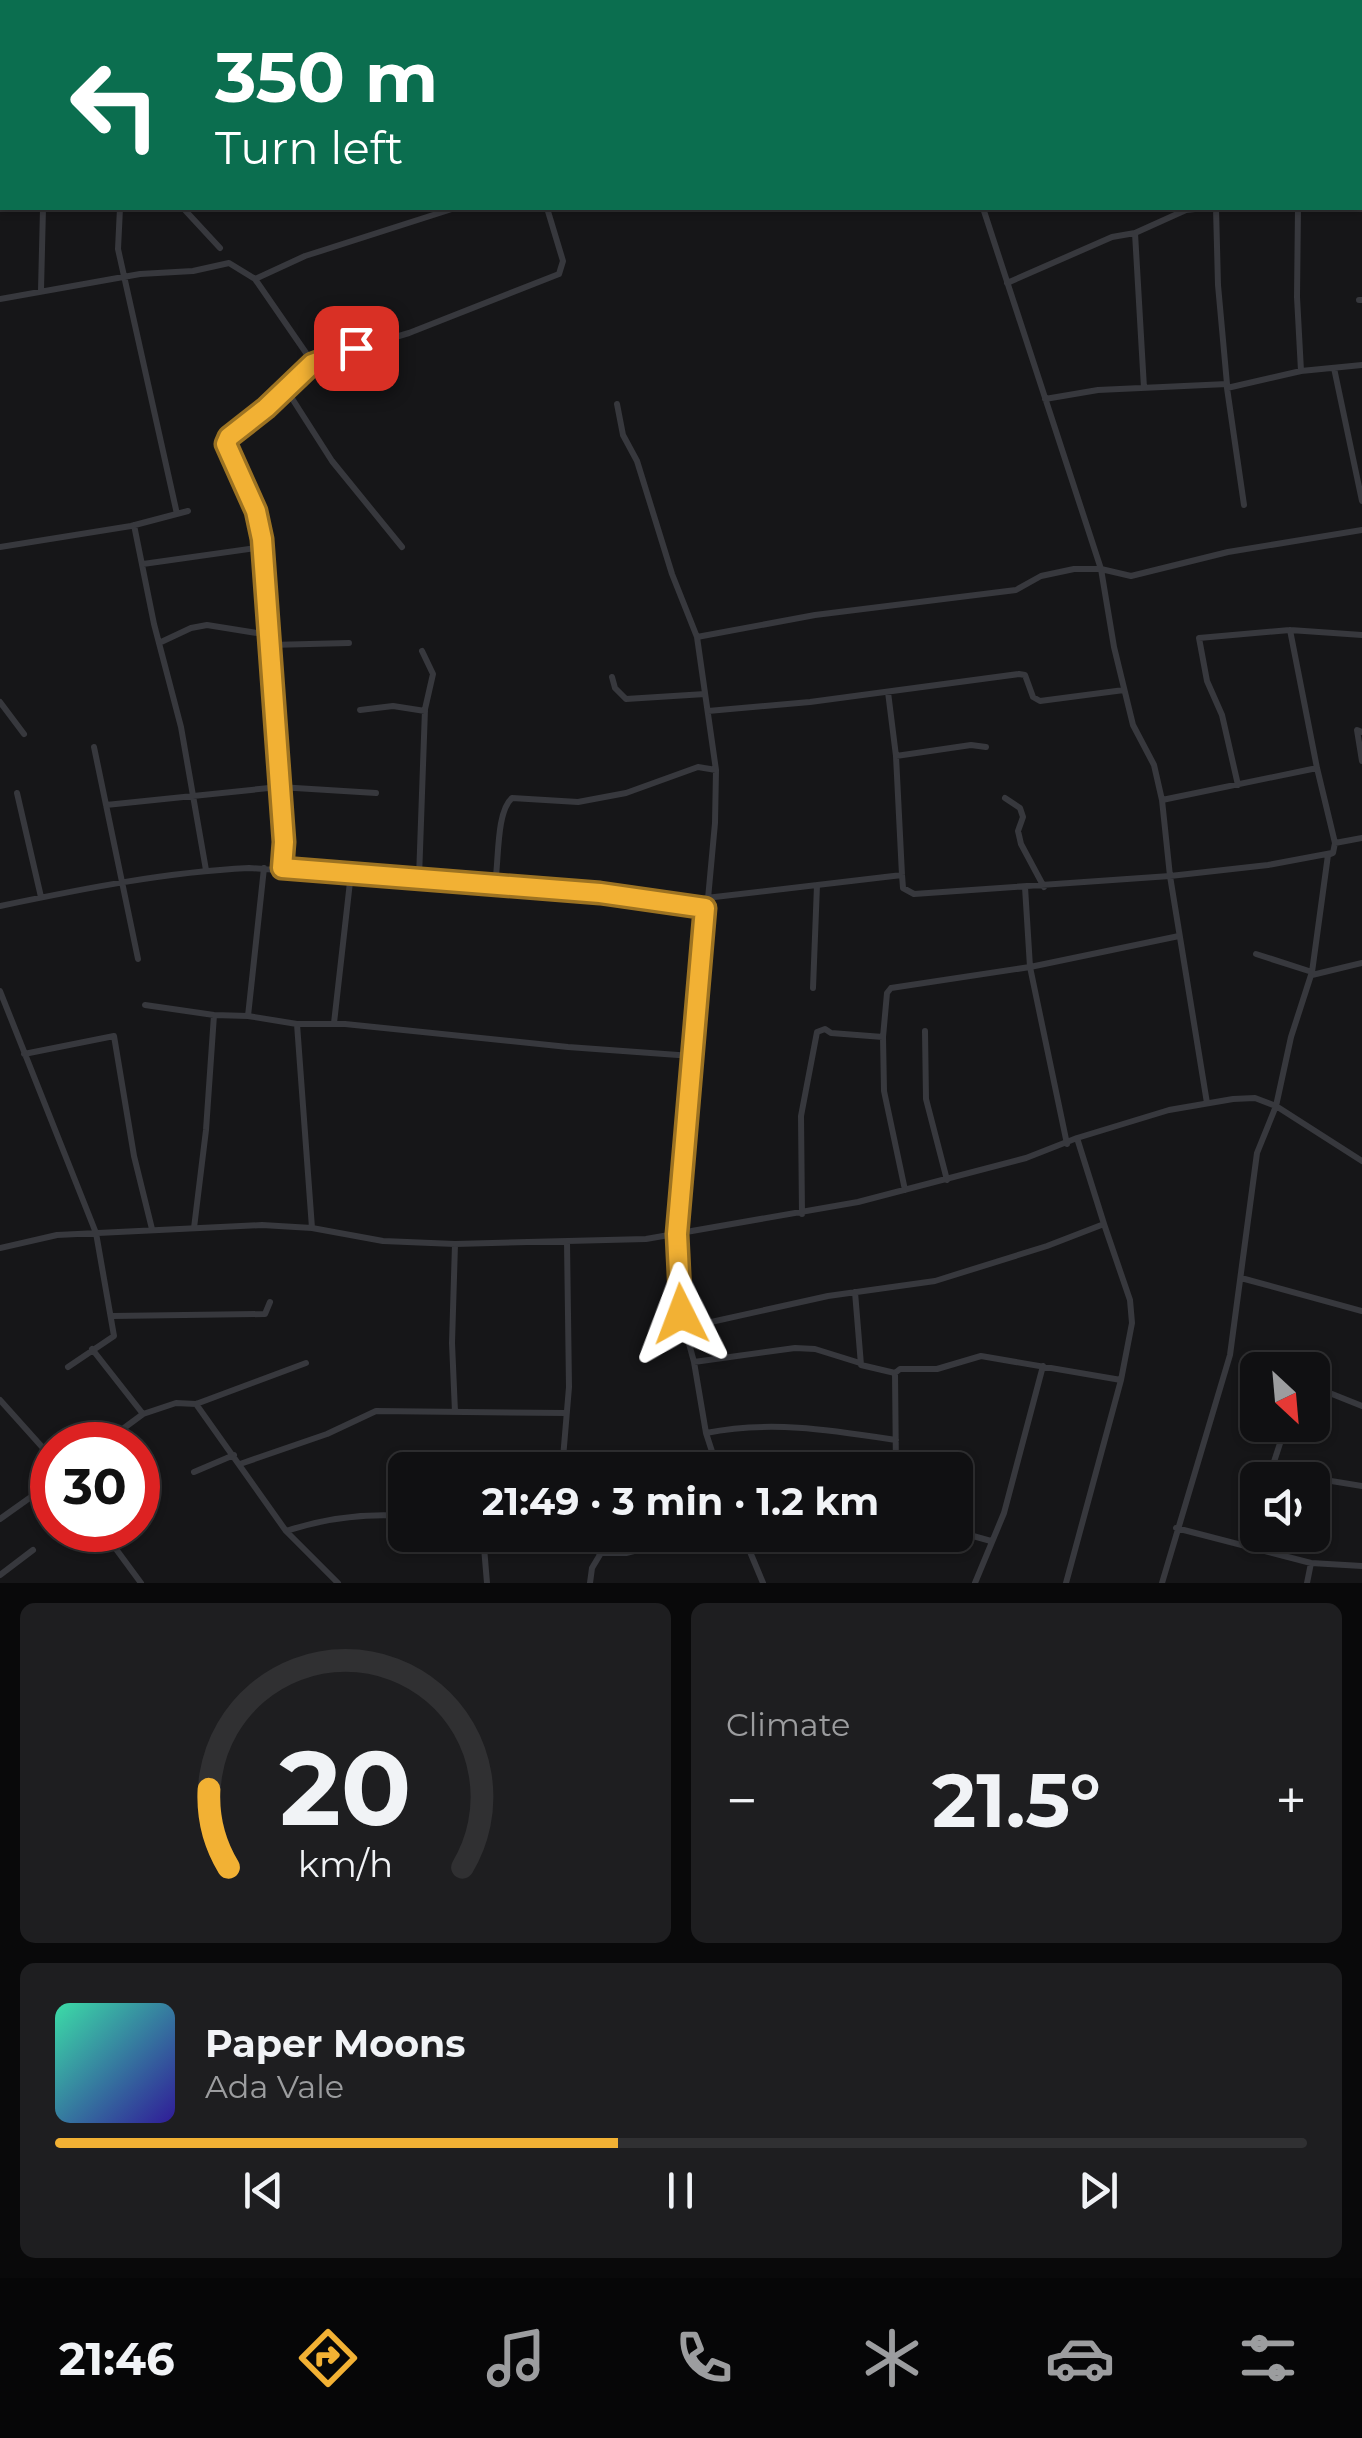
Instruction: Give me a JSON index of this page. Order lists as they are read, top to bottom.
{
  "north": "bottom right",
  "page": {
    "turn": ["350 m", "Turn left"],
    "limit": "30",
    "trip": "21:49 · 3 min · 1.2 km",
    "tile": "Climate",
    "heat": ["−", "21.5°", "+"],
    "song": ["Paper Moons", "Ada Vale"],
    "tabs": "21:46",
    "gauge": ["20", "km/h"]
  }
}
